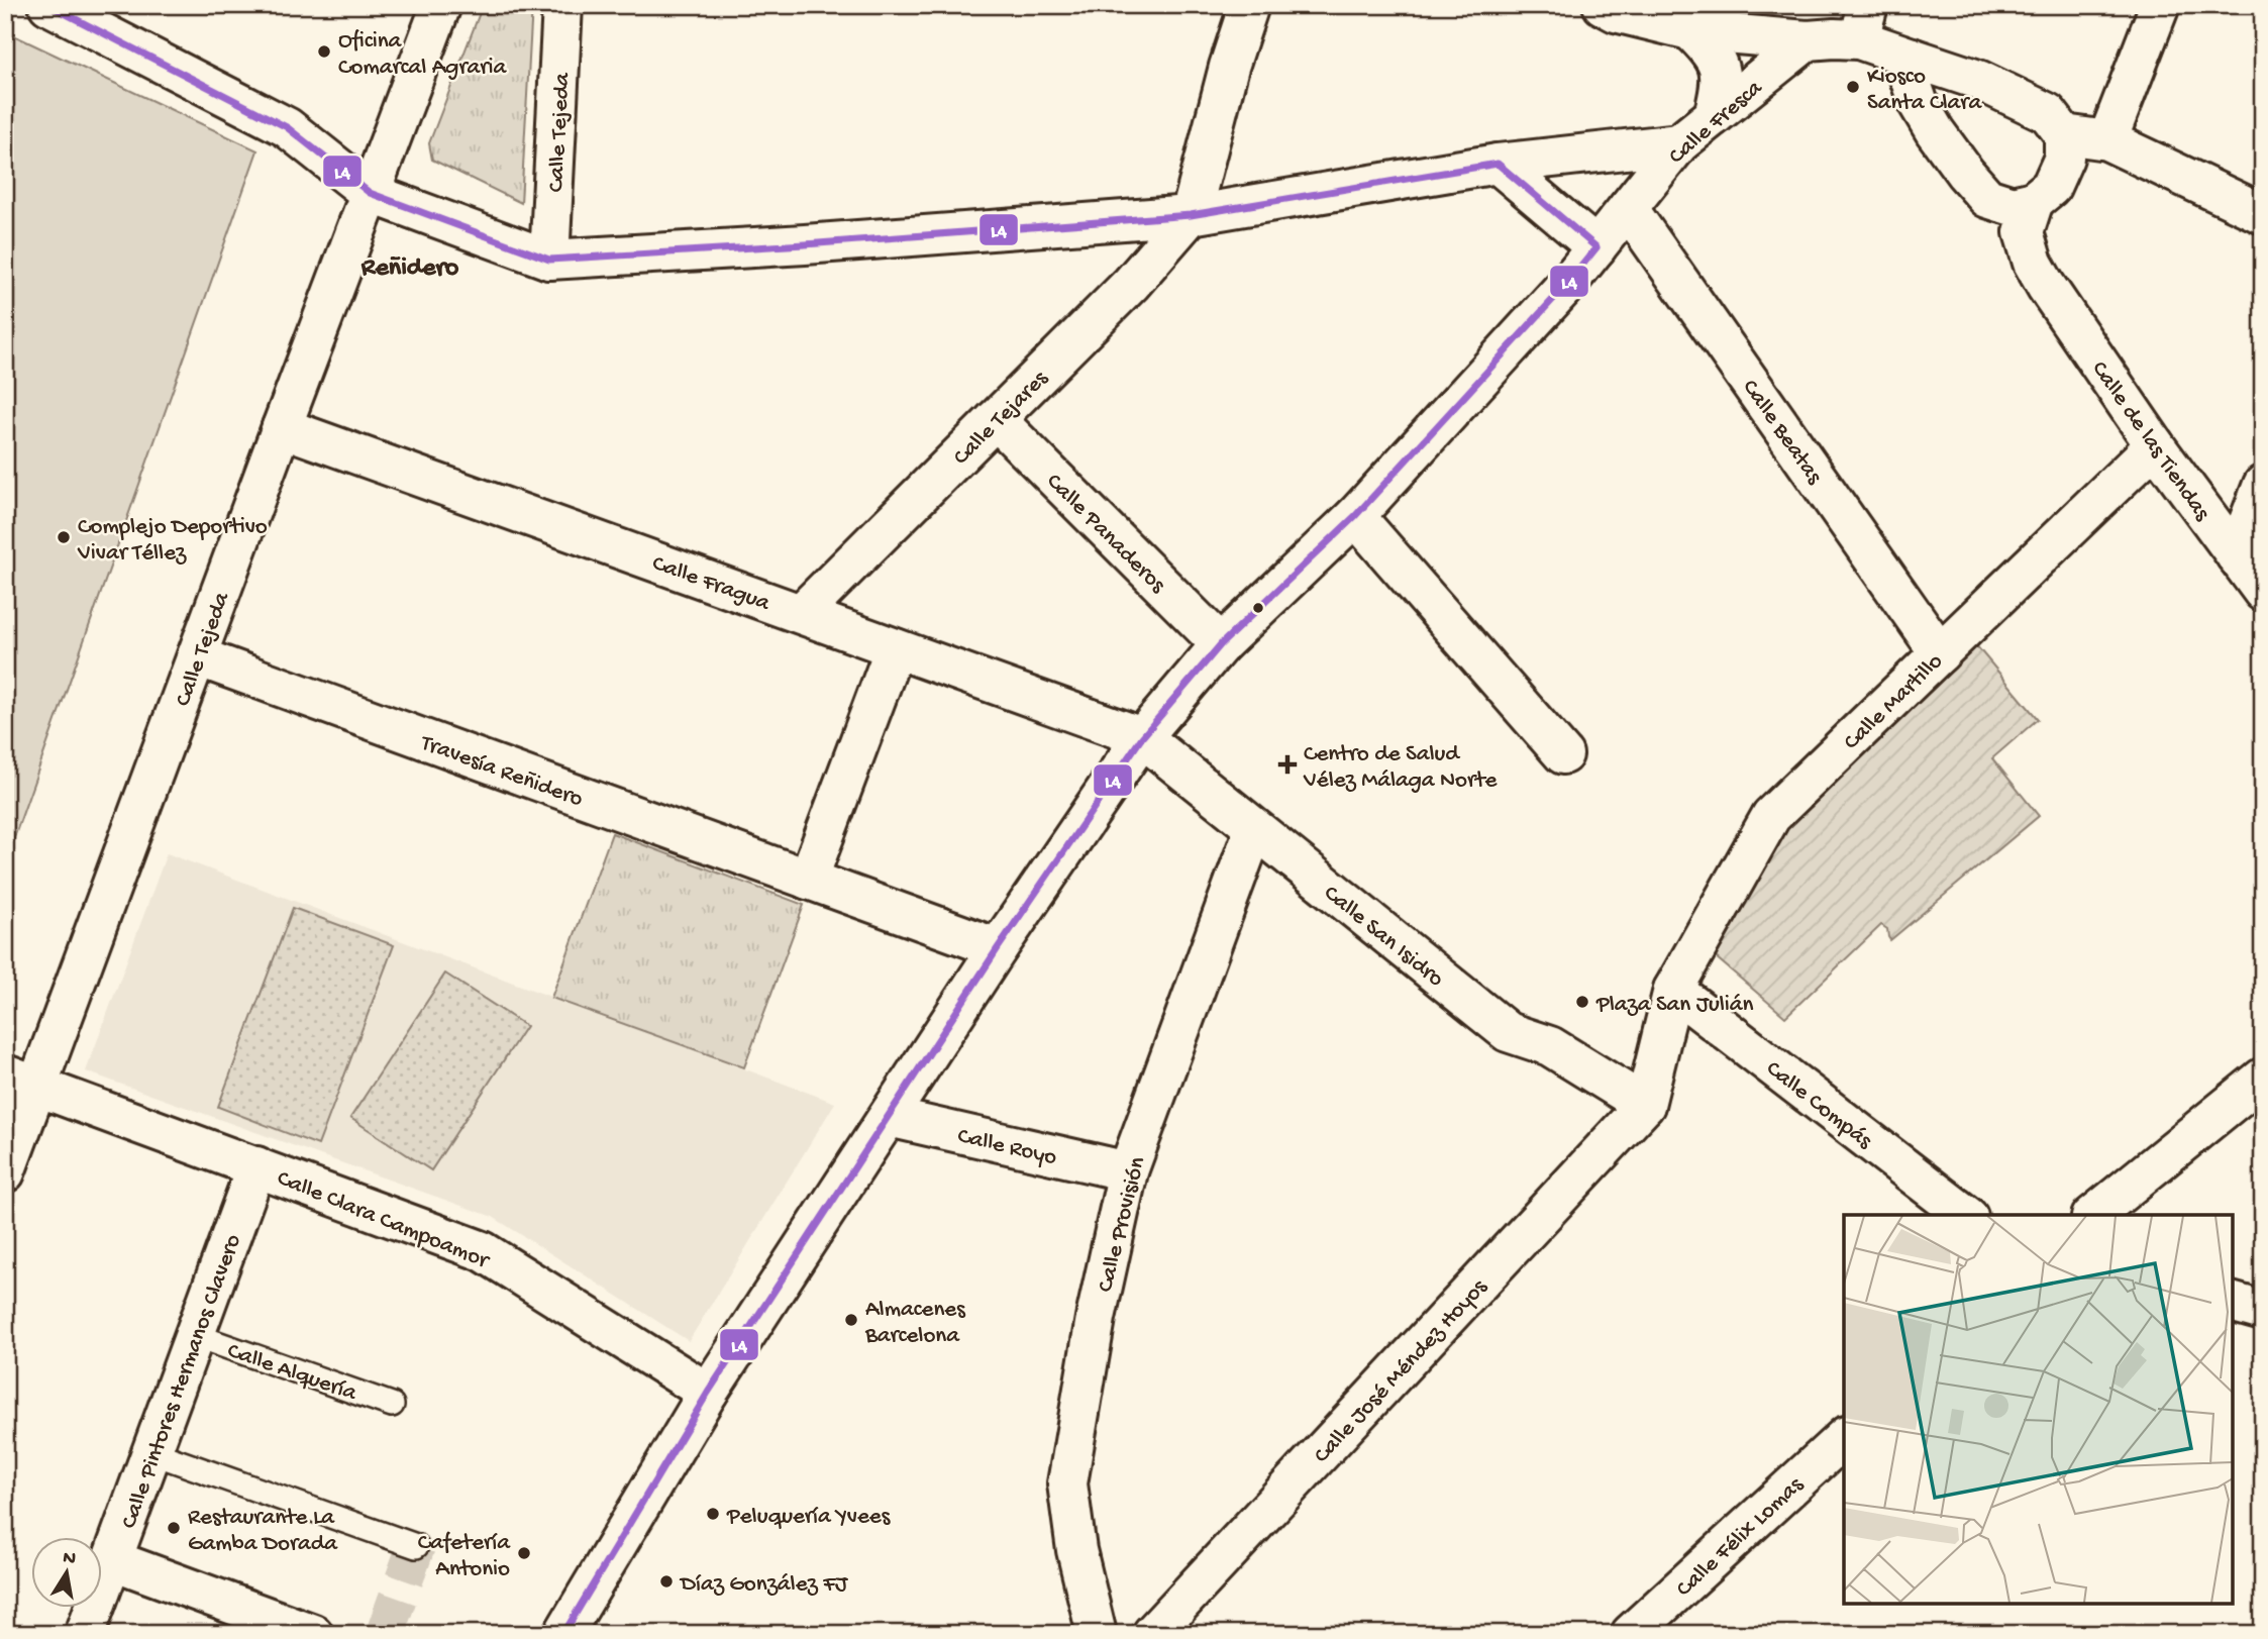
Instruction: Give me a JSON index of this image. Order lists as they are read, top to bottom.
{
  "streets": {
    "street": [
      "Calle Fresca",
      "Calle Tejeda",
      "Calle Tejares",
      "Calle Beatas",
      "Calle de las Tiendas",
      "Calle Panaderos",
      "Calle Fragua",
      "Calle Martillo",
      "Travesía Reñidero",
      "Calle San Isidro",
      "Calle Compás",
      "Calle Royo",
      "Calle Clara Campoamor",
      "Calle Provisión",
      "Calle José Méndez Hoyos",
      "Calle Pintores Hermanos Clavero",
      "Calle Félix Lomas"
    ],
    "lane": ["Calle Alquería"]
  },
  "crossings": [
    ["Calle Fresca", "Calle Beatas"],
    ["Calle Fresca", "Calle Panaderos"],
    ["Calle Fresca", "Calle Fragua"],
    ["Calle Fresca", "Travesía Reñidero"],
    ["Calle Fresca", "Calle San Isidro"],
    ["Calle Fresca", "Calle Royo"],
    ["Calle Fresca", "Calle Clara Campoamor"],
    ["Calle Tejeda", "Calle Fragua"],
    ["Calle Tejeda", "Travesía Reñidero"],
    ["Calle Tejeda", "Calle Clara Campoamor"],
    ["Calle Tejares", "Calle Panaderos"],
    ["Calle Tejares", "Calle Fragua"],
    ["Calle Beatas", "Calle Martillo"],
    ["Calle de las Tiendas", "Calle Martillo"],
    ["Calle Fragua", "Calle San Isidro"],
    ["Calle Martillo", "Calle Compás"],
    ["Calle San Isidro", "Calle Provisión"],
    ["Calle San Isidro", "Calle José Méndez Hoyos"],
    ["Calle Royo", "Calle Provisión"],
    ["Calle Clara Campoamor", "Calle Pintores Hermanos Clavero"],
    ["Calle Alquería", "Calle Pintores Hermanos Clavero"]
  ],
  "districts": ["Reñidero"],
  "places": {
    "other": [
      "Oficina Comarcal Agraria",
      "Kiosco Santa Clara",
      "Complejo Deportivo Vivar Téllez",
      "Plaza San Julián",
      "Almacenes Barcelona",
      "Peluquería Yvees",
      "Restaurante La Gamba Dorada",
      "Cafetería Antonio",
      "Díaz González FJ"
    ],
    "health": ["Centro de Salud Vélez Málaga Norte"]
  },
  "lines": ["transit line L4"],
  "north": "top"
}
